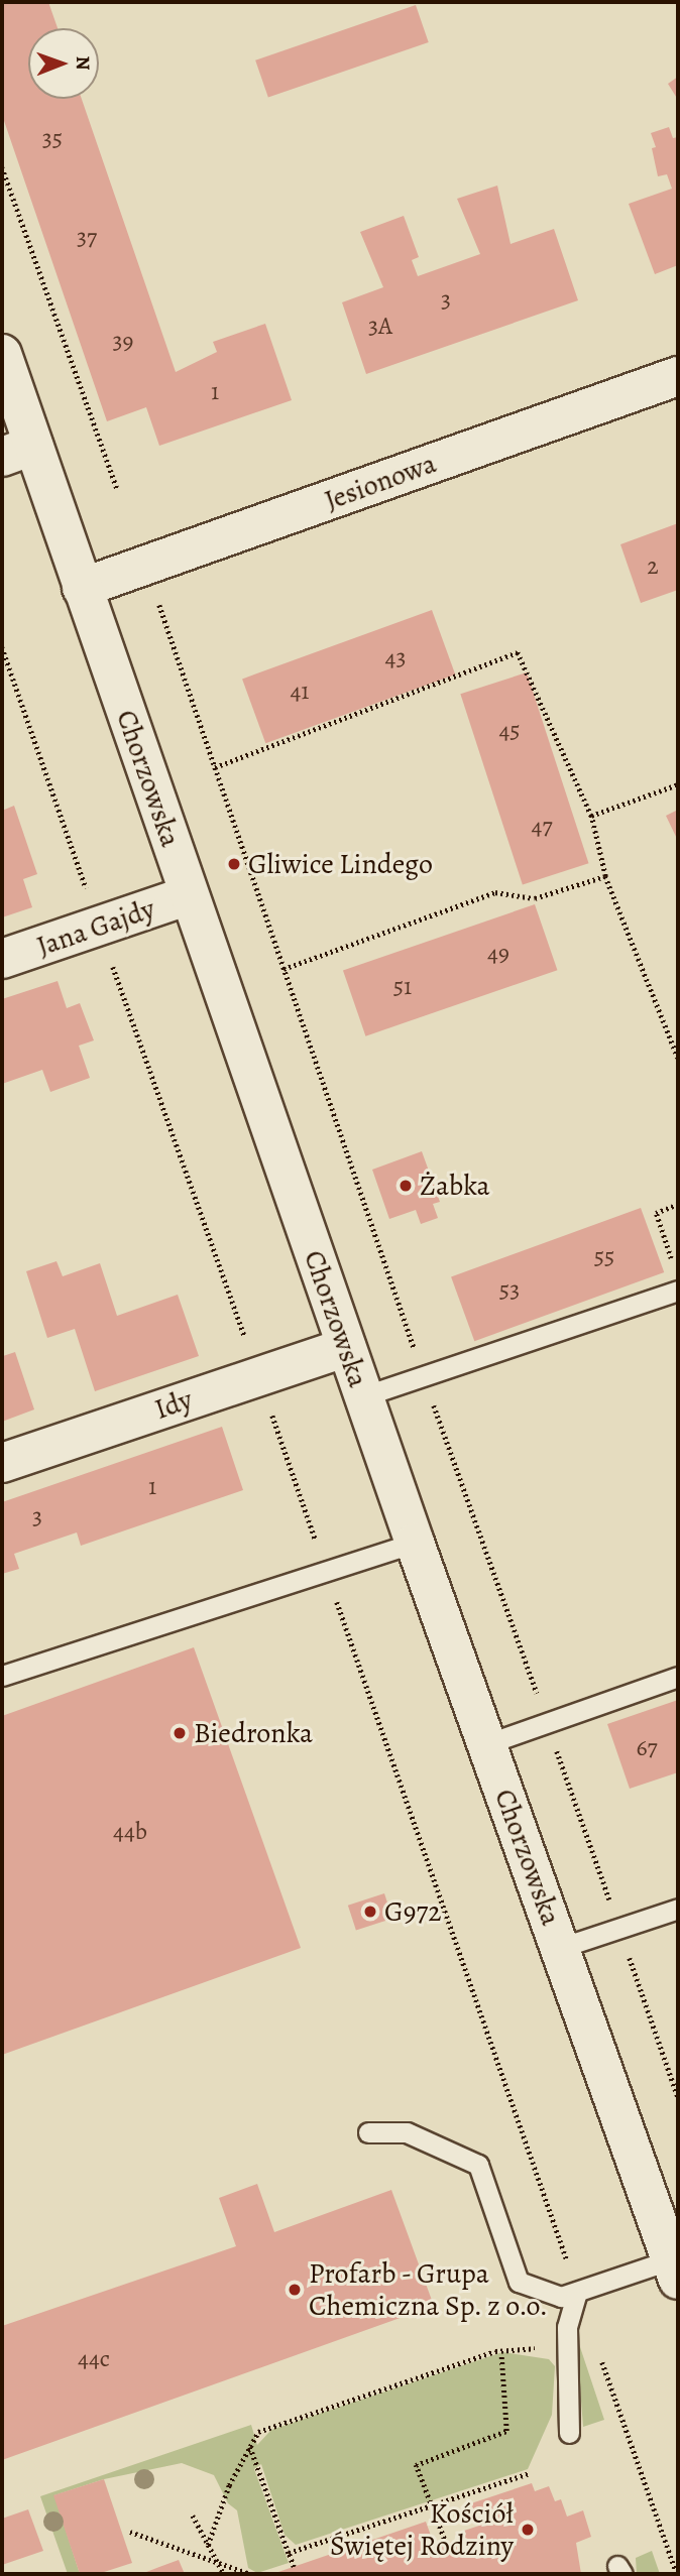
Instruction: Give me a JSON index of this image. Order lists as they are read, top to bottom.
{
  "streets": {
    "main road": [
      "Jesionowa",
      "Chorzowska",
      "Jana Gajdy",
      "Idy"
    ]
  },
  "crossings": [
    ["Jesionowa", "Chorzowska"],
    ["Chorzowska", "Jana Gajdy"],
    ["Chorzowska", "Idy"]
  ],
  "places": [
    "Gliwice Lindego",
    "Żabka",
    "Biedronka",
    "G972",
    "Profarb - Grupa Chemiczna Sp. z o.o.",
    "Kościół Świętej Rodziny"
  ],
  "house_numbers": [
    "35",
    "37",
    "3",
    "3A",
    "39",
    "1",
    "2",
    "43",
    "41",
    "45",
    "47",
    "49",
    "51",
    "55",
    "53",
    "1",
    "3",
    "67",
    "44b",
    "44c"
  ],
  "north": "right"
}
